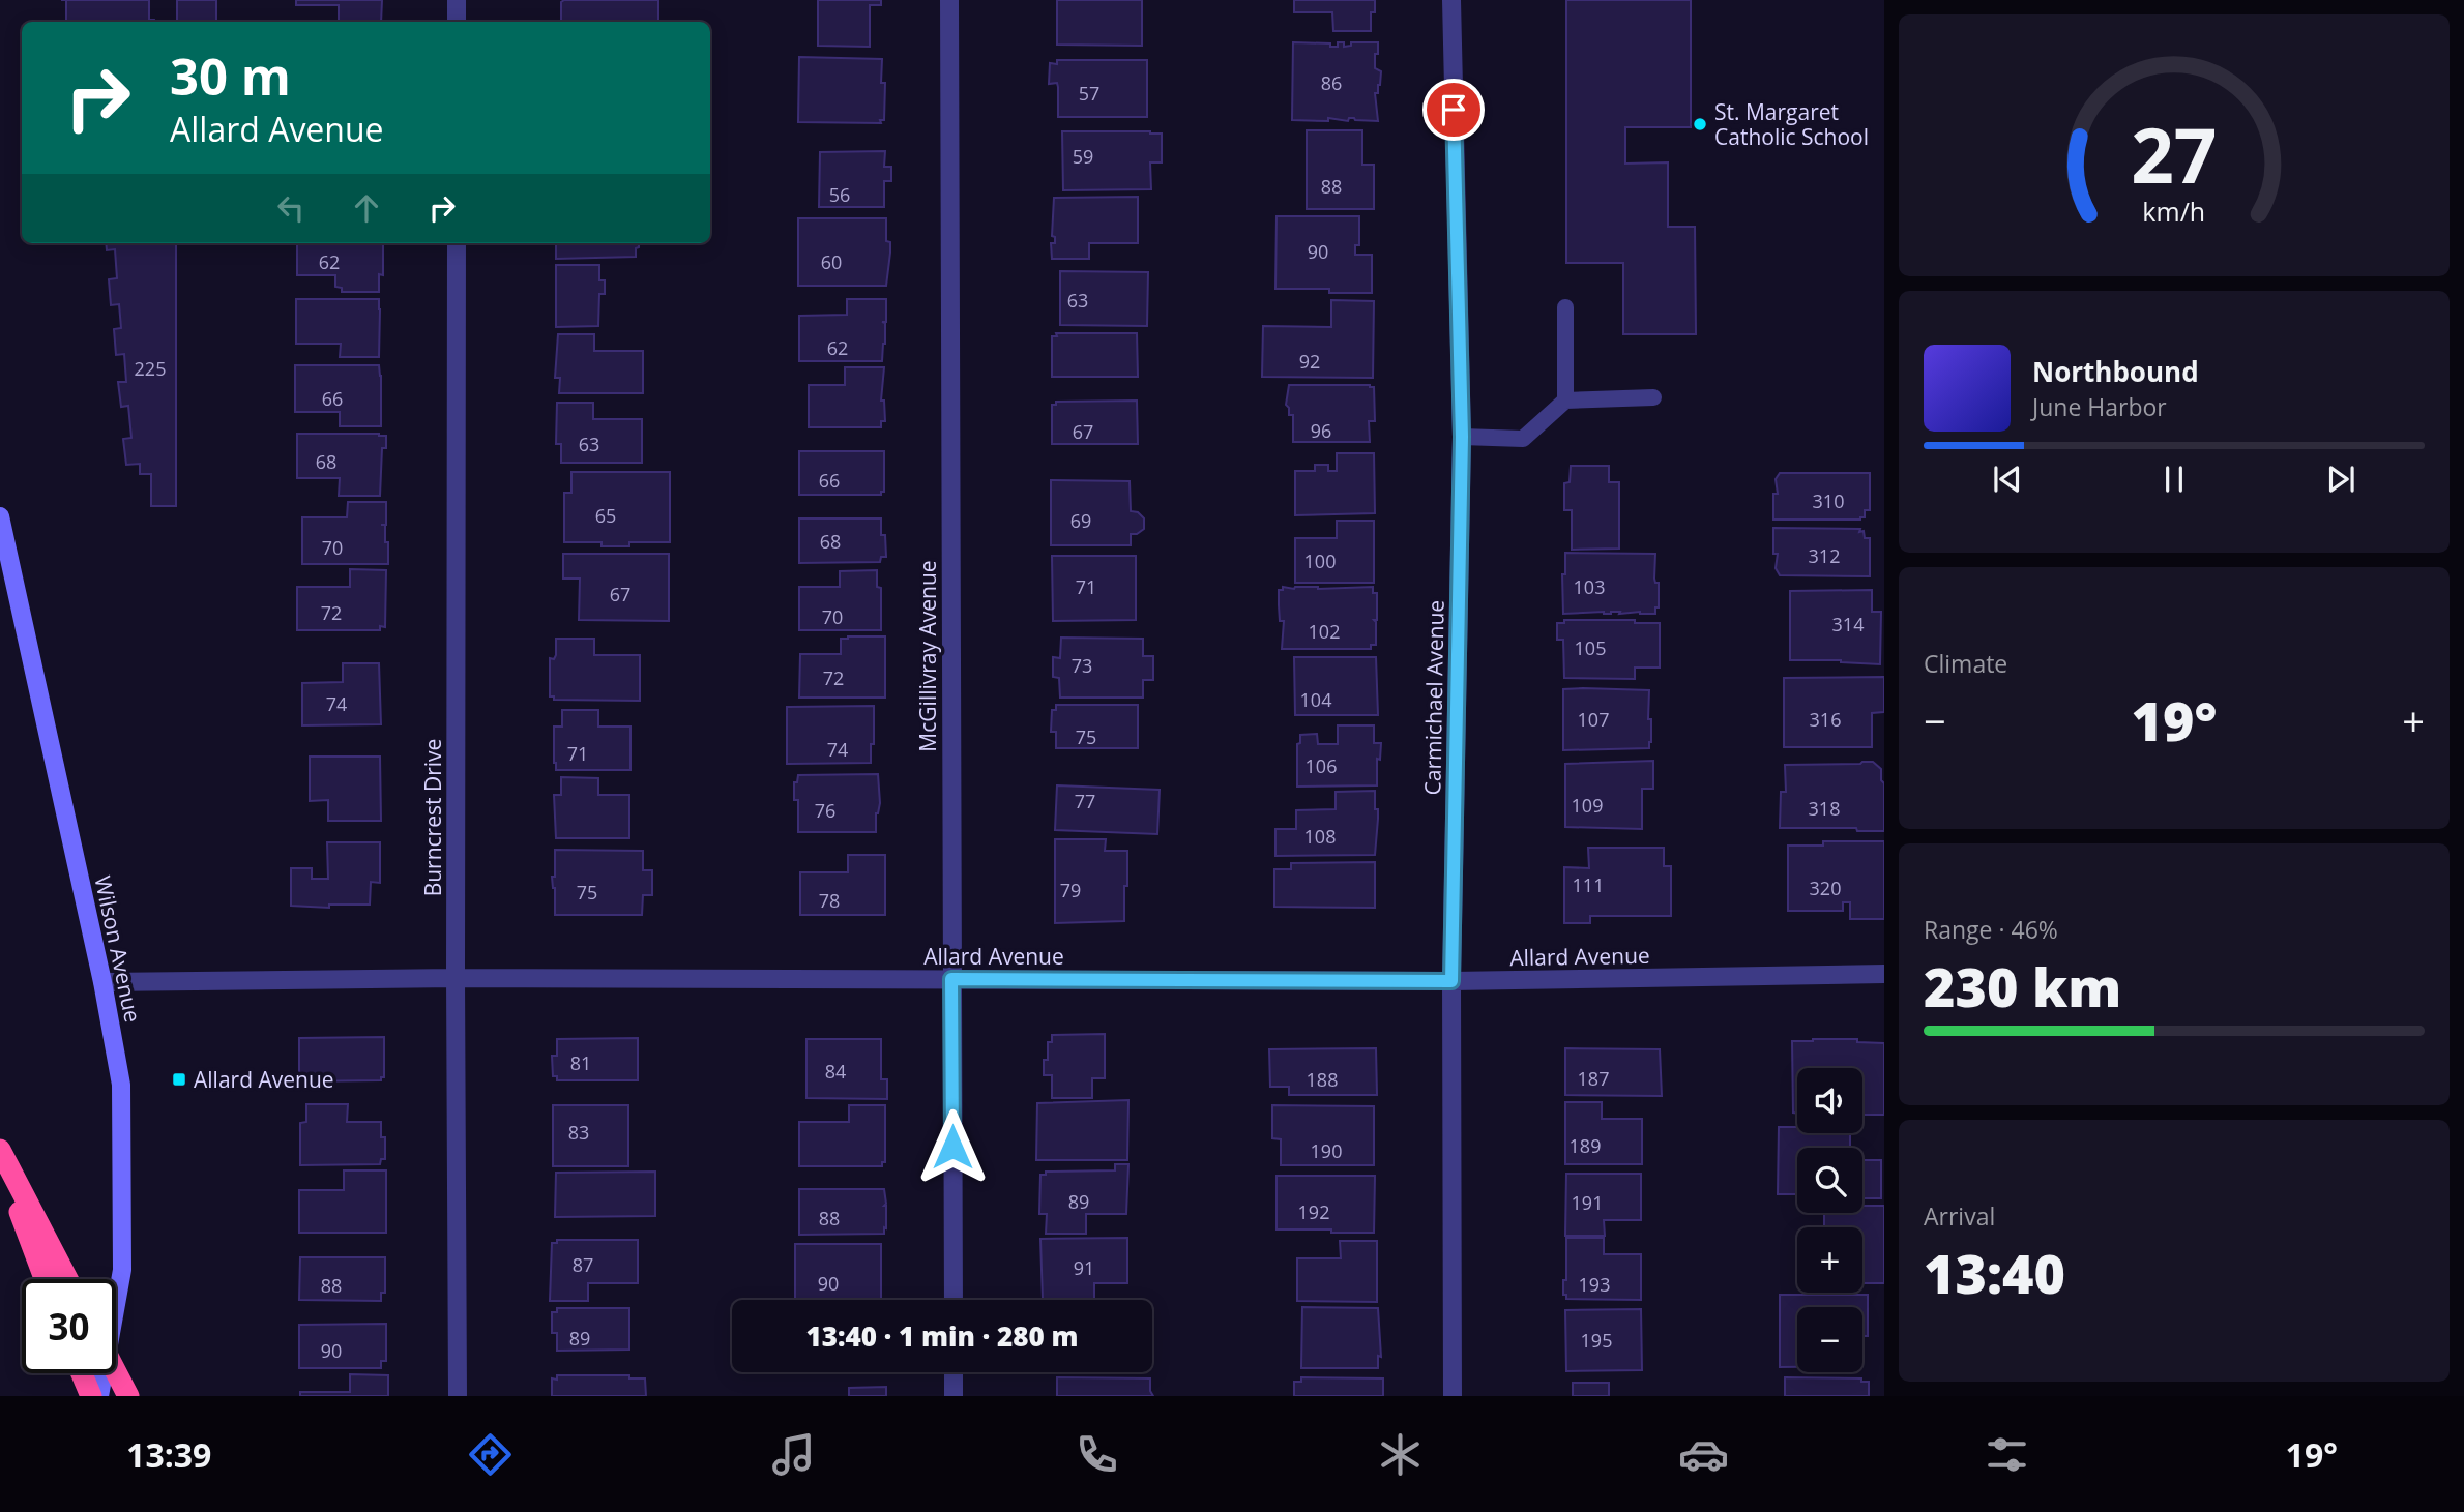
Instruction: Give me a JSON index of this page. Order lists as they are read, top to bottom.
{
  "streets": {
    "main road": ["Wilson Avenue"],
    "street": [
      "McGillivray Avenue",
      "Carmichael Avenue",
      "Burncrest Drive",
      "Allard Avenue"
    ]
  },
  "crossings": [
    ["McGillivray Avenue", "Allard Avenue"],
    ["Carmichael Avenue", "Allard Avenue"],
    ["Burncrest Drive", "Allard Avenue"],
    ["Wilson Avenue", "Allard Avenue"]
  ],
  "places": {
    "other": ["St. Margaret Catholic School"],
    "transit": ["Allard Avenue"]
  },
  "house_numbers": [
    "86",
    "57",
    "59",
    "88",
    "56",
    "90",
    "62",
    "60",
    "63",
    "62",
    "92",
    "225",
    "66",
    "96",
    "67",
    "63",
    "68",
    "66",
    "310",
    "65",
    "69",
    "68",
    "70",
    "312",
    "100",
    "71",
    "103",
    "67",
    "72",
    "70",
    "314",
    "102",
    "105",
    "73",
    "72",
    "104",
    "74",
    "107",
    "316",
    "75",
    "74",
    "71",
    "106",
    "77",
    "109",
    "318",
    "76",
    "108",
    "111",
    "320",
    "79",
    "75",
    "78",
    "81",
    "84",
    "187",
    "188",
    "83",
    "189",
    "190",
    "89",
    "191",
    "192",
    "88",
    "87",
    "91",
    "90",
    "193",
    "88",
    "89",
    "195",
    "90"
  ],
  "page": {
    "turn": ["30 m", "Allard Avenue"],
    "song": ["Northbound", "June Harbor"],
    "tile": [
      "Climate",
      ["Range · 46%", "230 km"],
      ["Arrival", "13:40"]
    ],
    "heat": ["−", "19°", "+"],
    "map_buttons": ["+", "−"],
    "limit": "30",
    "trip": "13:40 · 1 min · 280 m",
    "tabs": ["13:39", "19°"],
    "gauge": ["27", "km/h"]
  }
}
